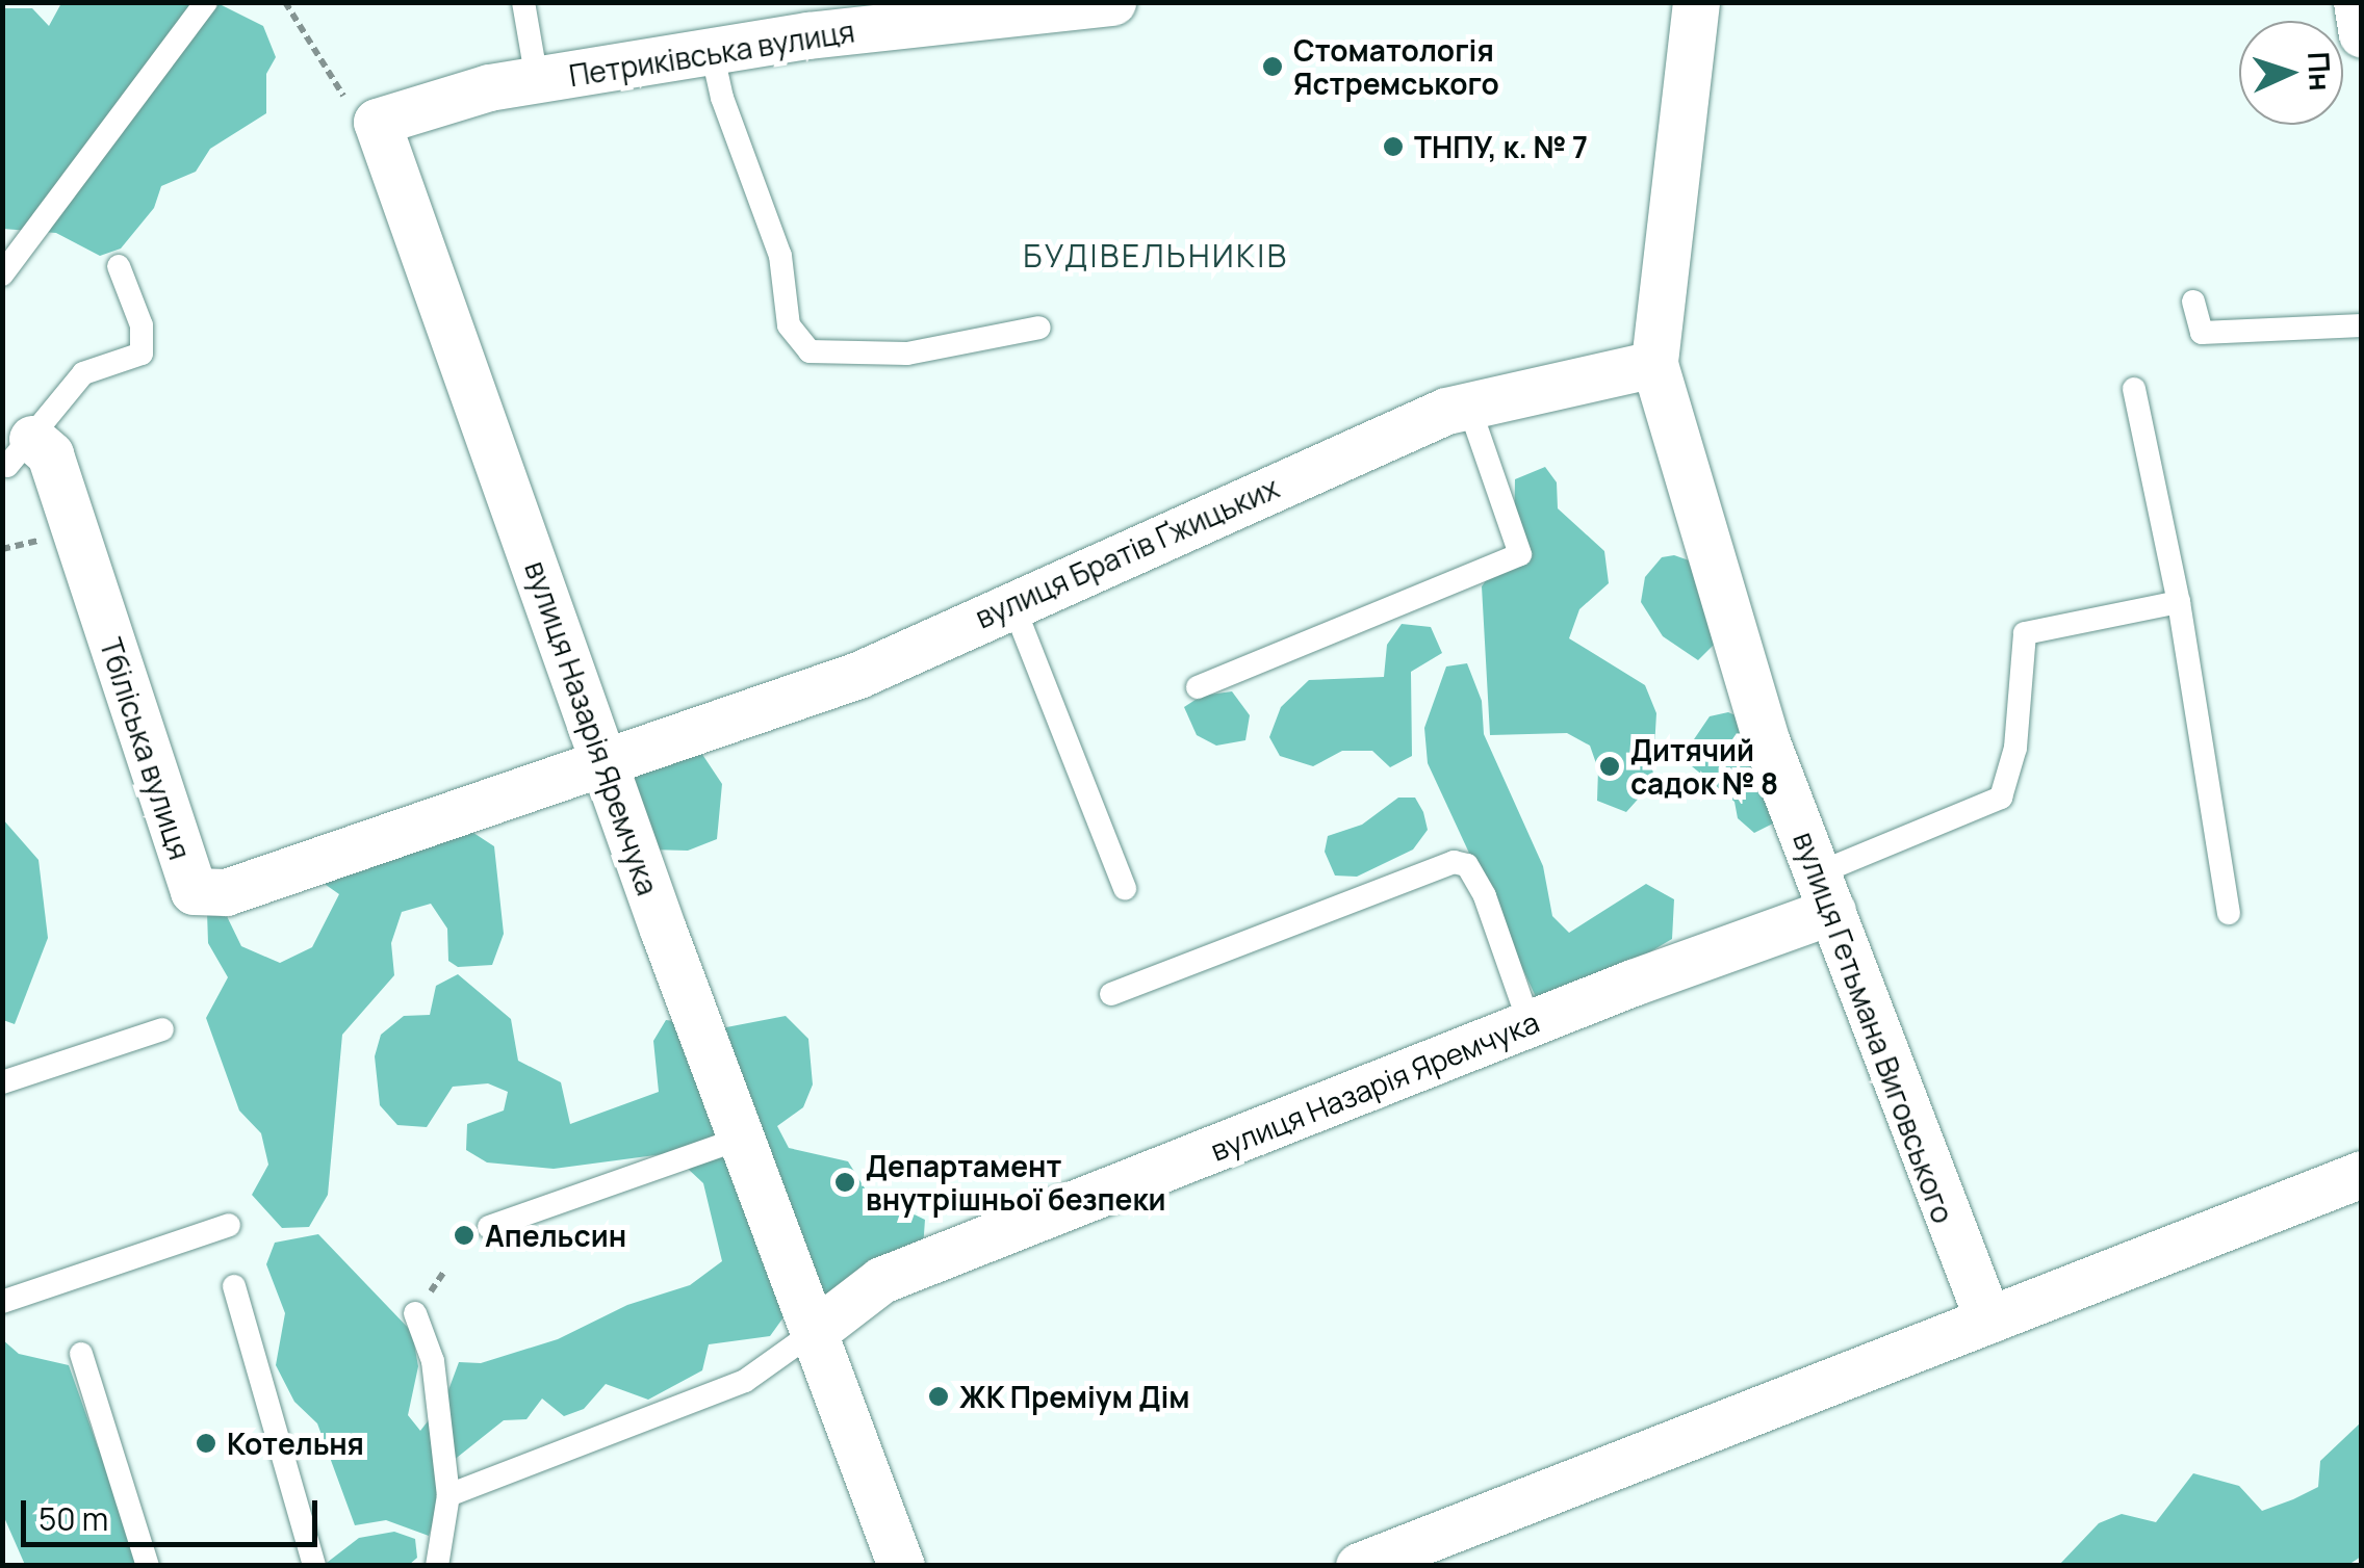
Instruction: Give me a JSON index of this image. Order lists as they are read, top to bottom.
{
  "streets": {
    "street": [
      "Петриківська вулиця",
      "вулиця Братів Ґжицьких",
      "вулиця Назарія Яремчука",
      "Тбіліська вулиця",
      "вулиця Гетьмана Виговського"
    ]
  },
  "crossings": [
    ["Петриківська вулиця", "вулиця Назарія Яремчука"],
    ["вулиця Братів Ґжицьких", "вулиця Назарія Яремчука"],
    ["вулиця Братів Ґжицьких", "Тбіліська вулиця"],
    ["вулиця Братів Ґжицьких", "вулиця Гетьмана Виговського"],
    ["вулиця Назарія Яремчука", "Тбіліська вулиця"],
    ["вулиця Назарія Яремчука", "вулиця Гетьмана Виговського"]
  ],
  "districts": ["БУДІВЕЛЬНИКІВ"],
  "places": [
    "Стоматологія Ястремського",
    "ТНПУ, к. № 7",
    "Дитячий садок № 8",
    "Департамент внутрішньої безпеки",
    "Апельсин",
    "ЖК Преміум Дім",
    "Котельня"
  ],
  "scale_bar": "50 m",
  "north": "right"
}
